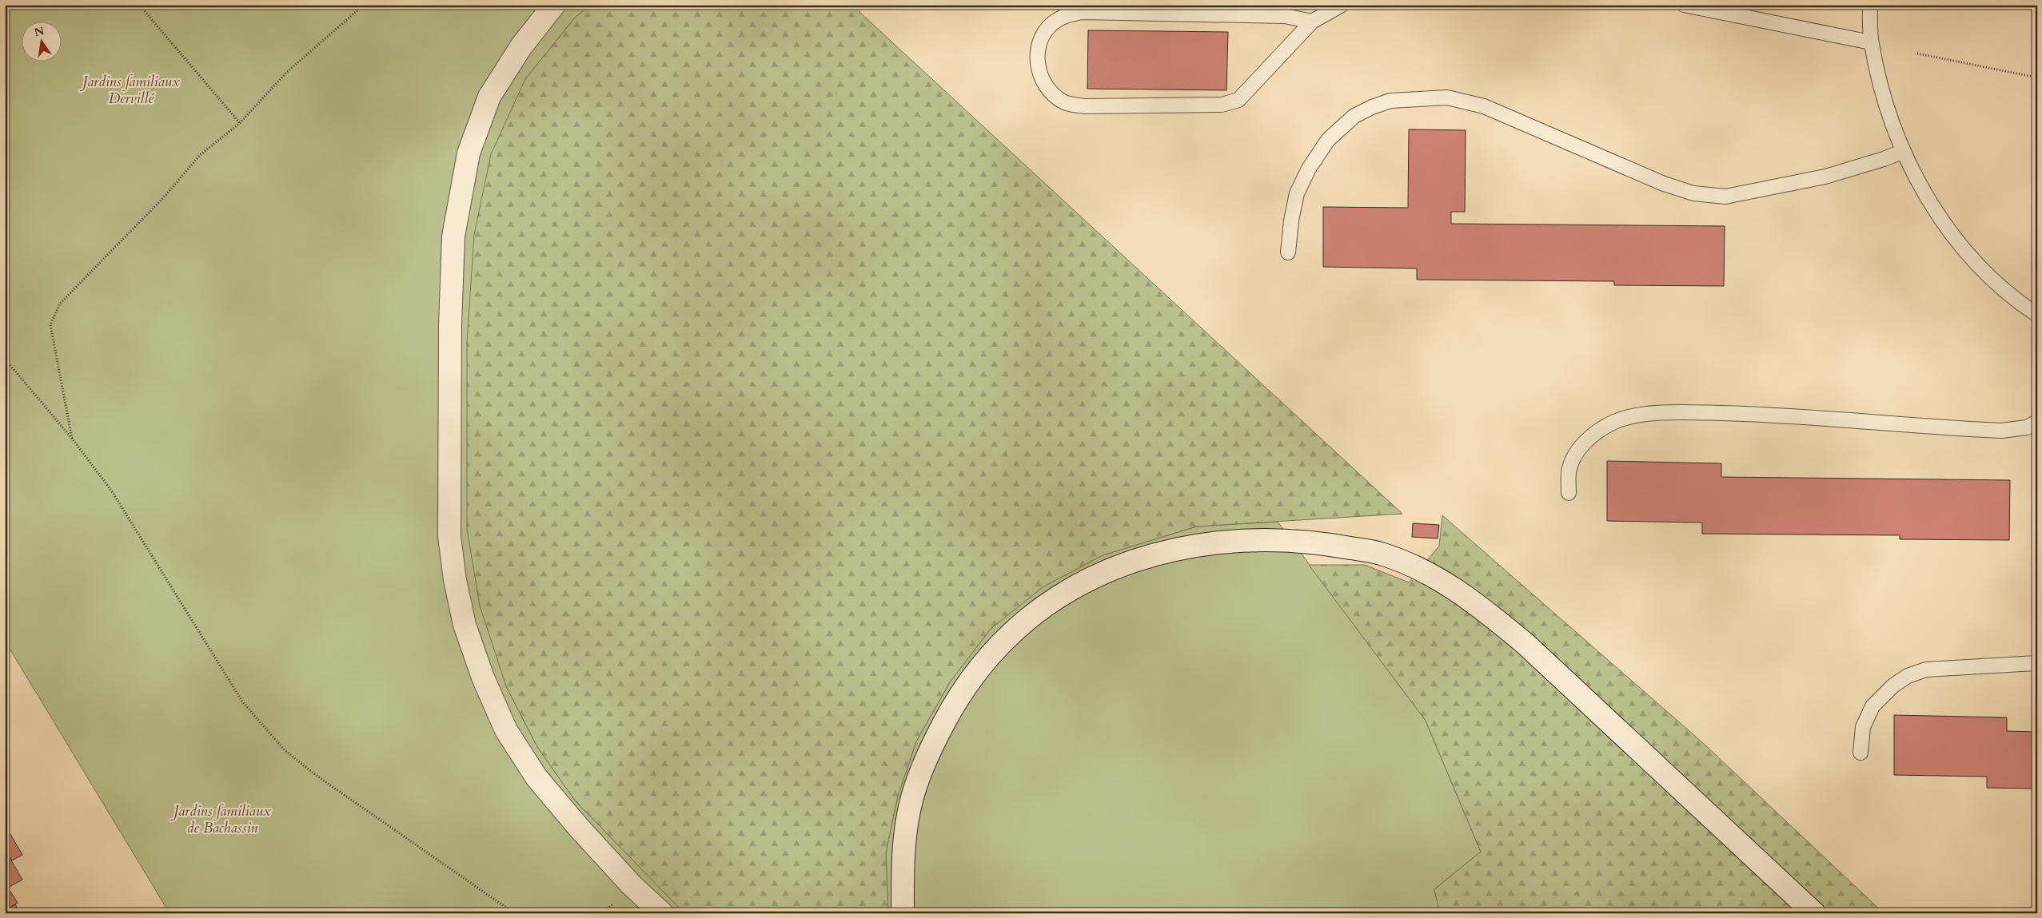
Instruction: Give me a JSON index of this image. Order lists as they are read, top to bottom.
{
  "parks": ["Jardins familiaux Dervillé", "Jardins familiaux de Bachassin"],
  "north": "top"
}
